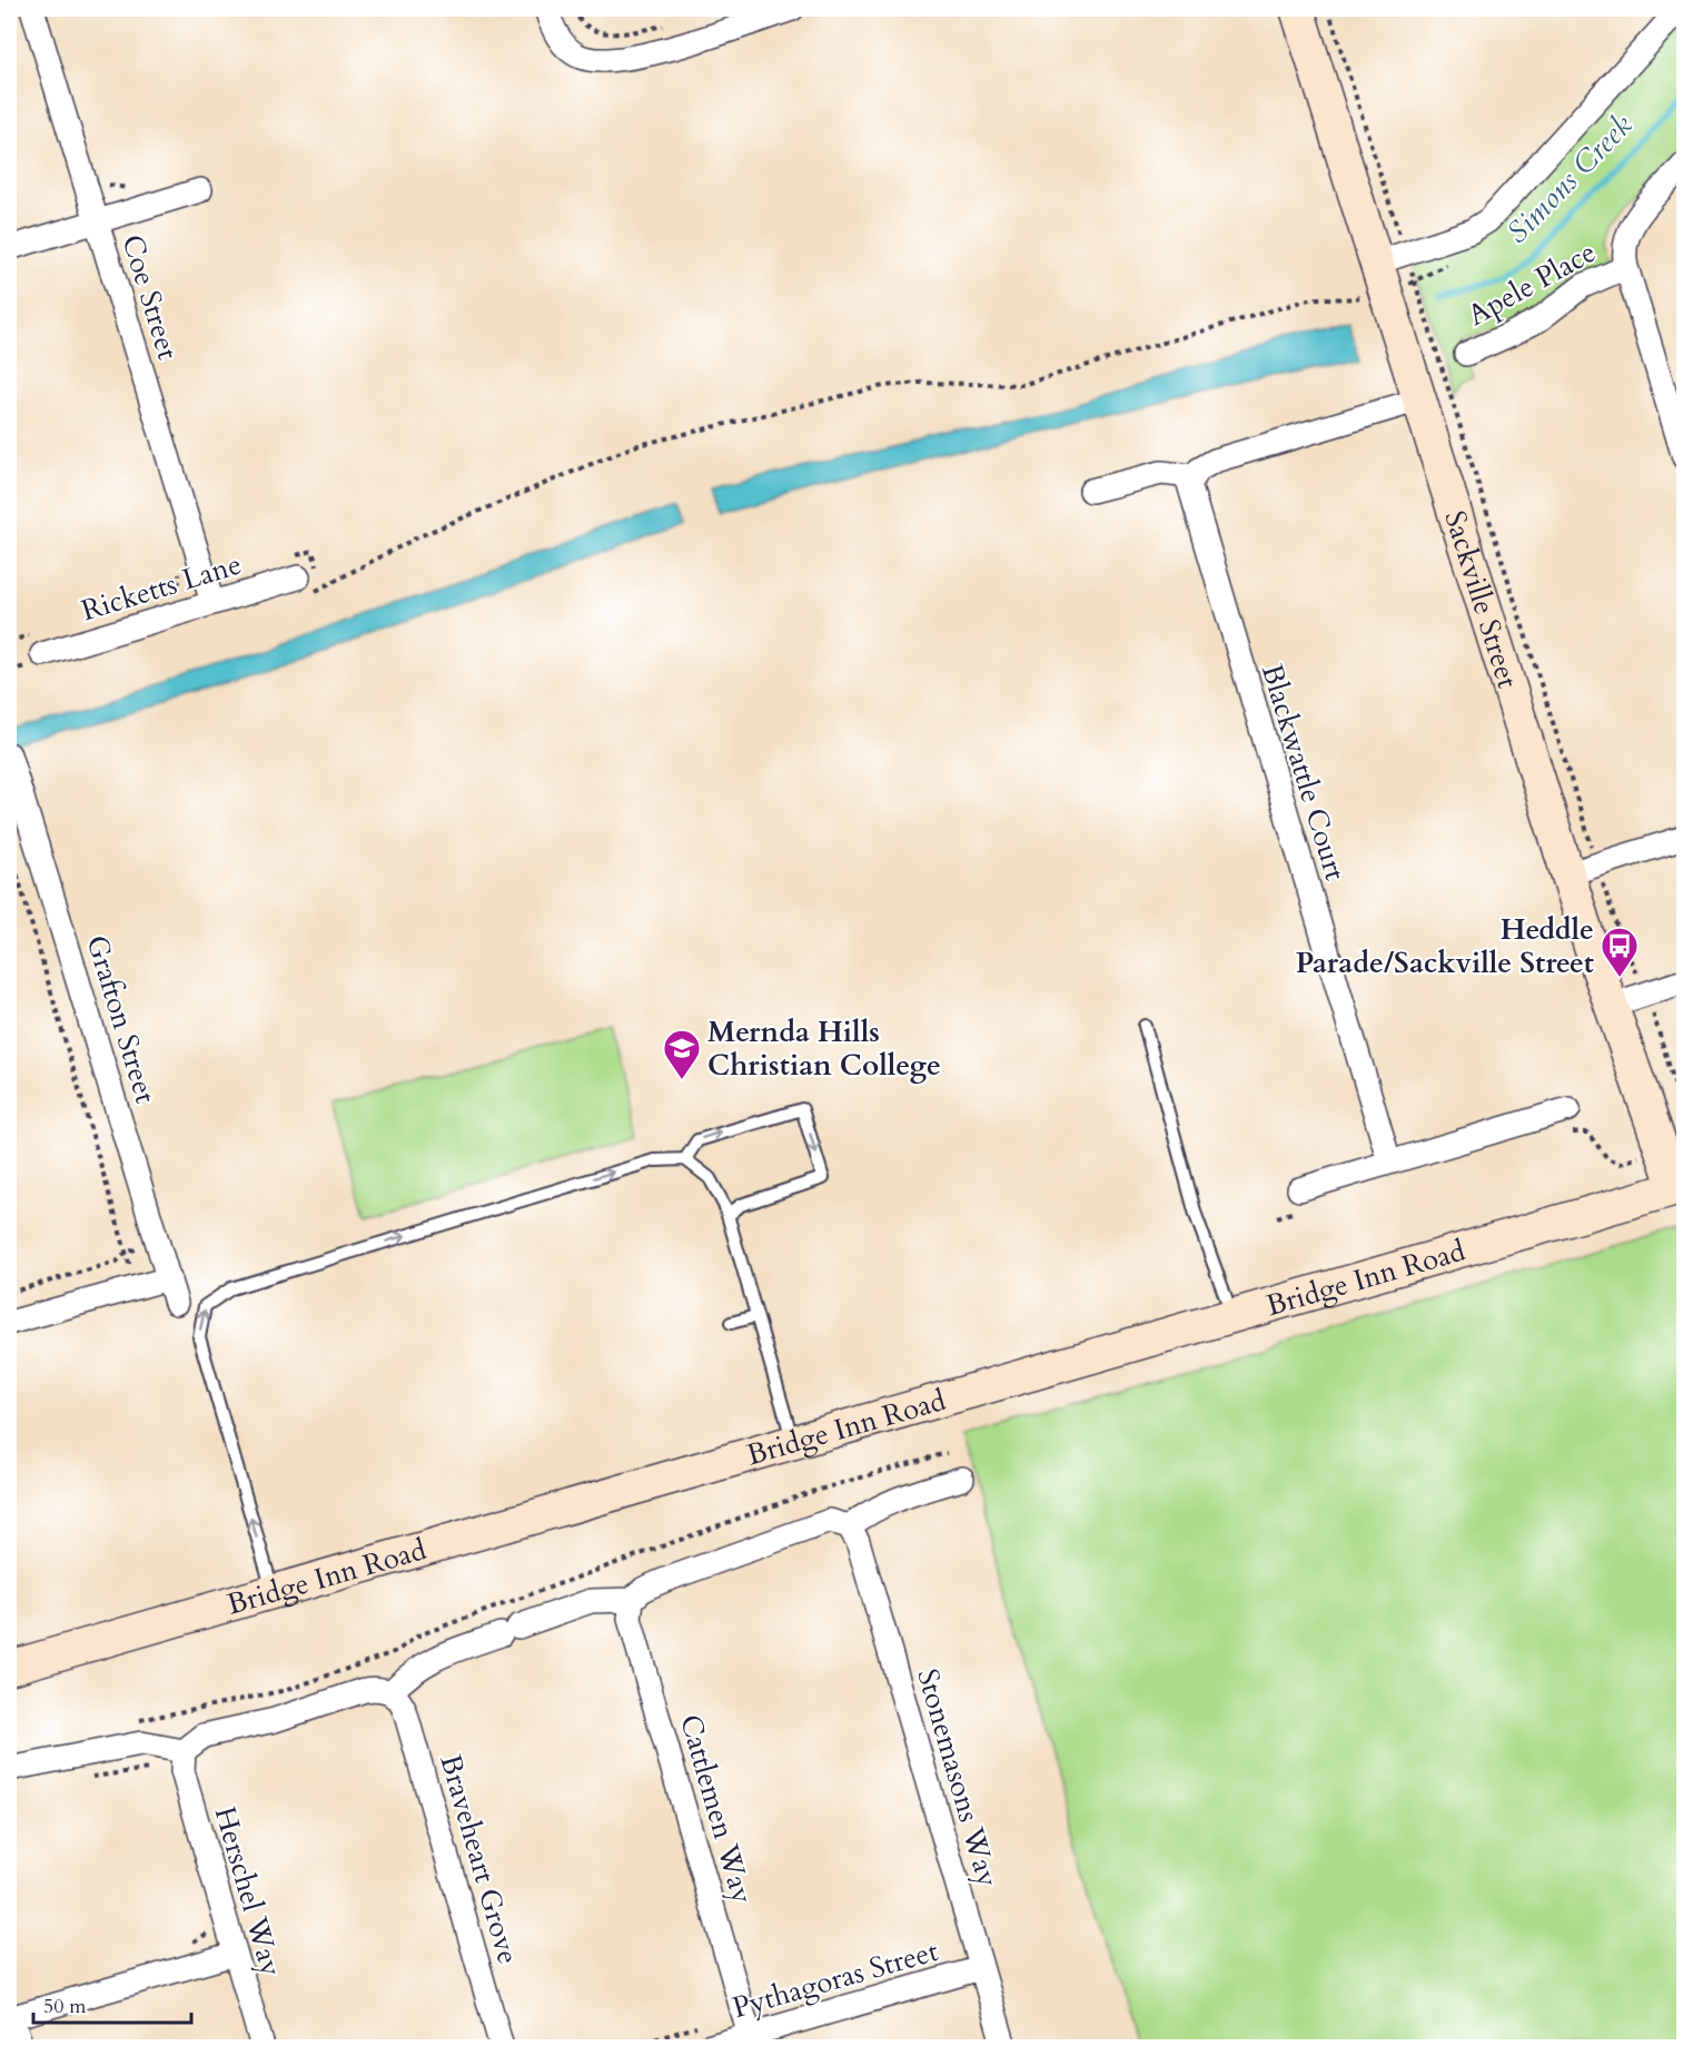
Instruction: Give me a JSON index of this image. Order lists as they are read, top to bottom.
{
  "streets": {
    "main road": ["Sackville Street", "Bridge Inn Road"],
    "street": [
      "Apele Place",
      "Coe Street",
      "Ricketts Lane",
      "Blackwattle Court",
      "Grafton Street",
      "Stonemasons Way",
      "Cattlemen Way",
      "Braveheart Grove",
      "Herschel Way",
      "Pythagoras Street"
    ]
  },
  "crossings": [
    ["Coe Street", "Ricketts Lane"],
    ["Sackville Street", "Bridge Inn Road"],
    ["Stonemasons Way", "Pythagoras Street"],
    ["Cattlemen Way", "Pythagoras Street"]
  ],
  "water": ["Simons Creek"],
  "places": {
    "bus stop": ["Heddle Parade/Sackville Street"],
    "school or university": ["Mernda Hills Christian College"]
  },
  "scale_bar": "50 m"
}
